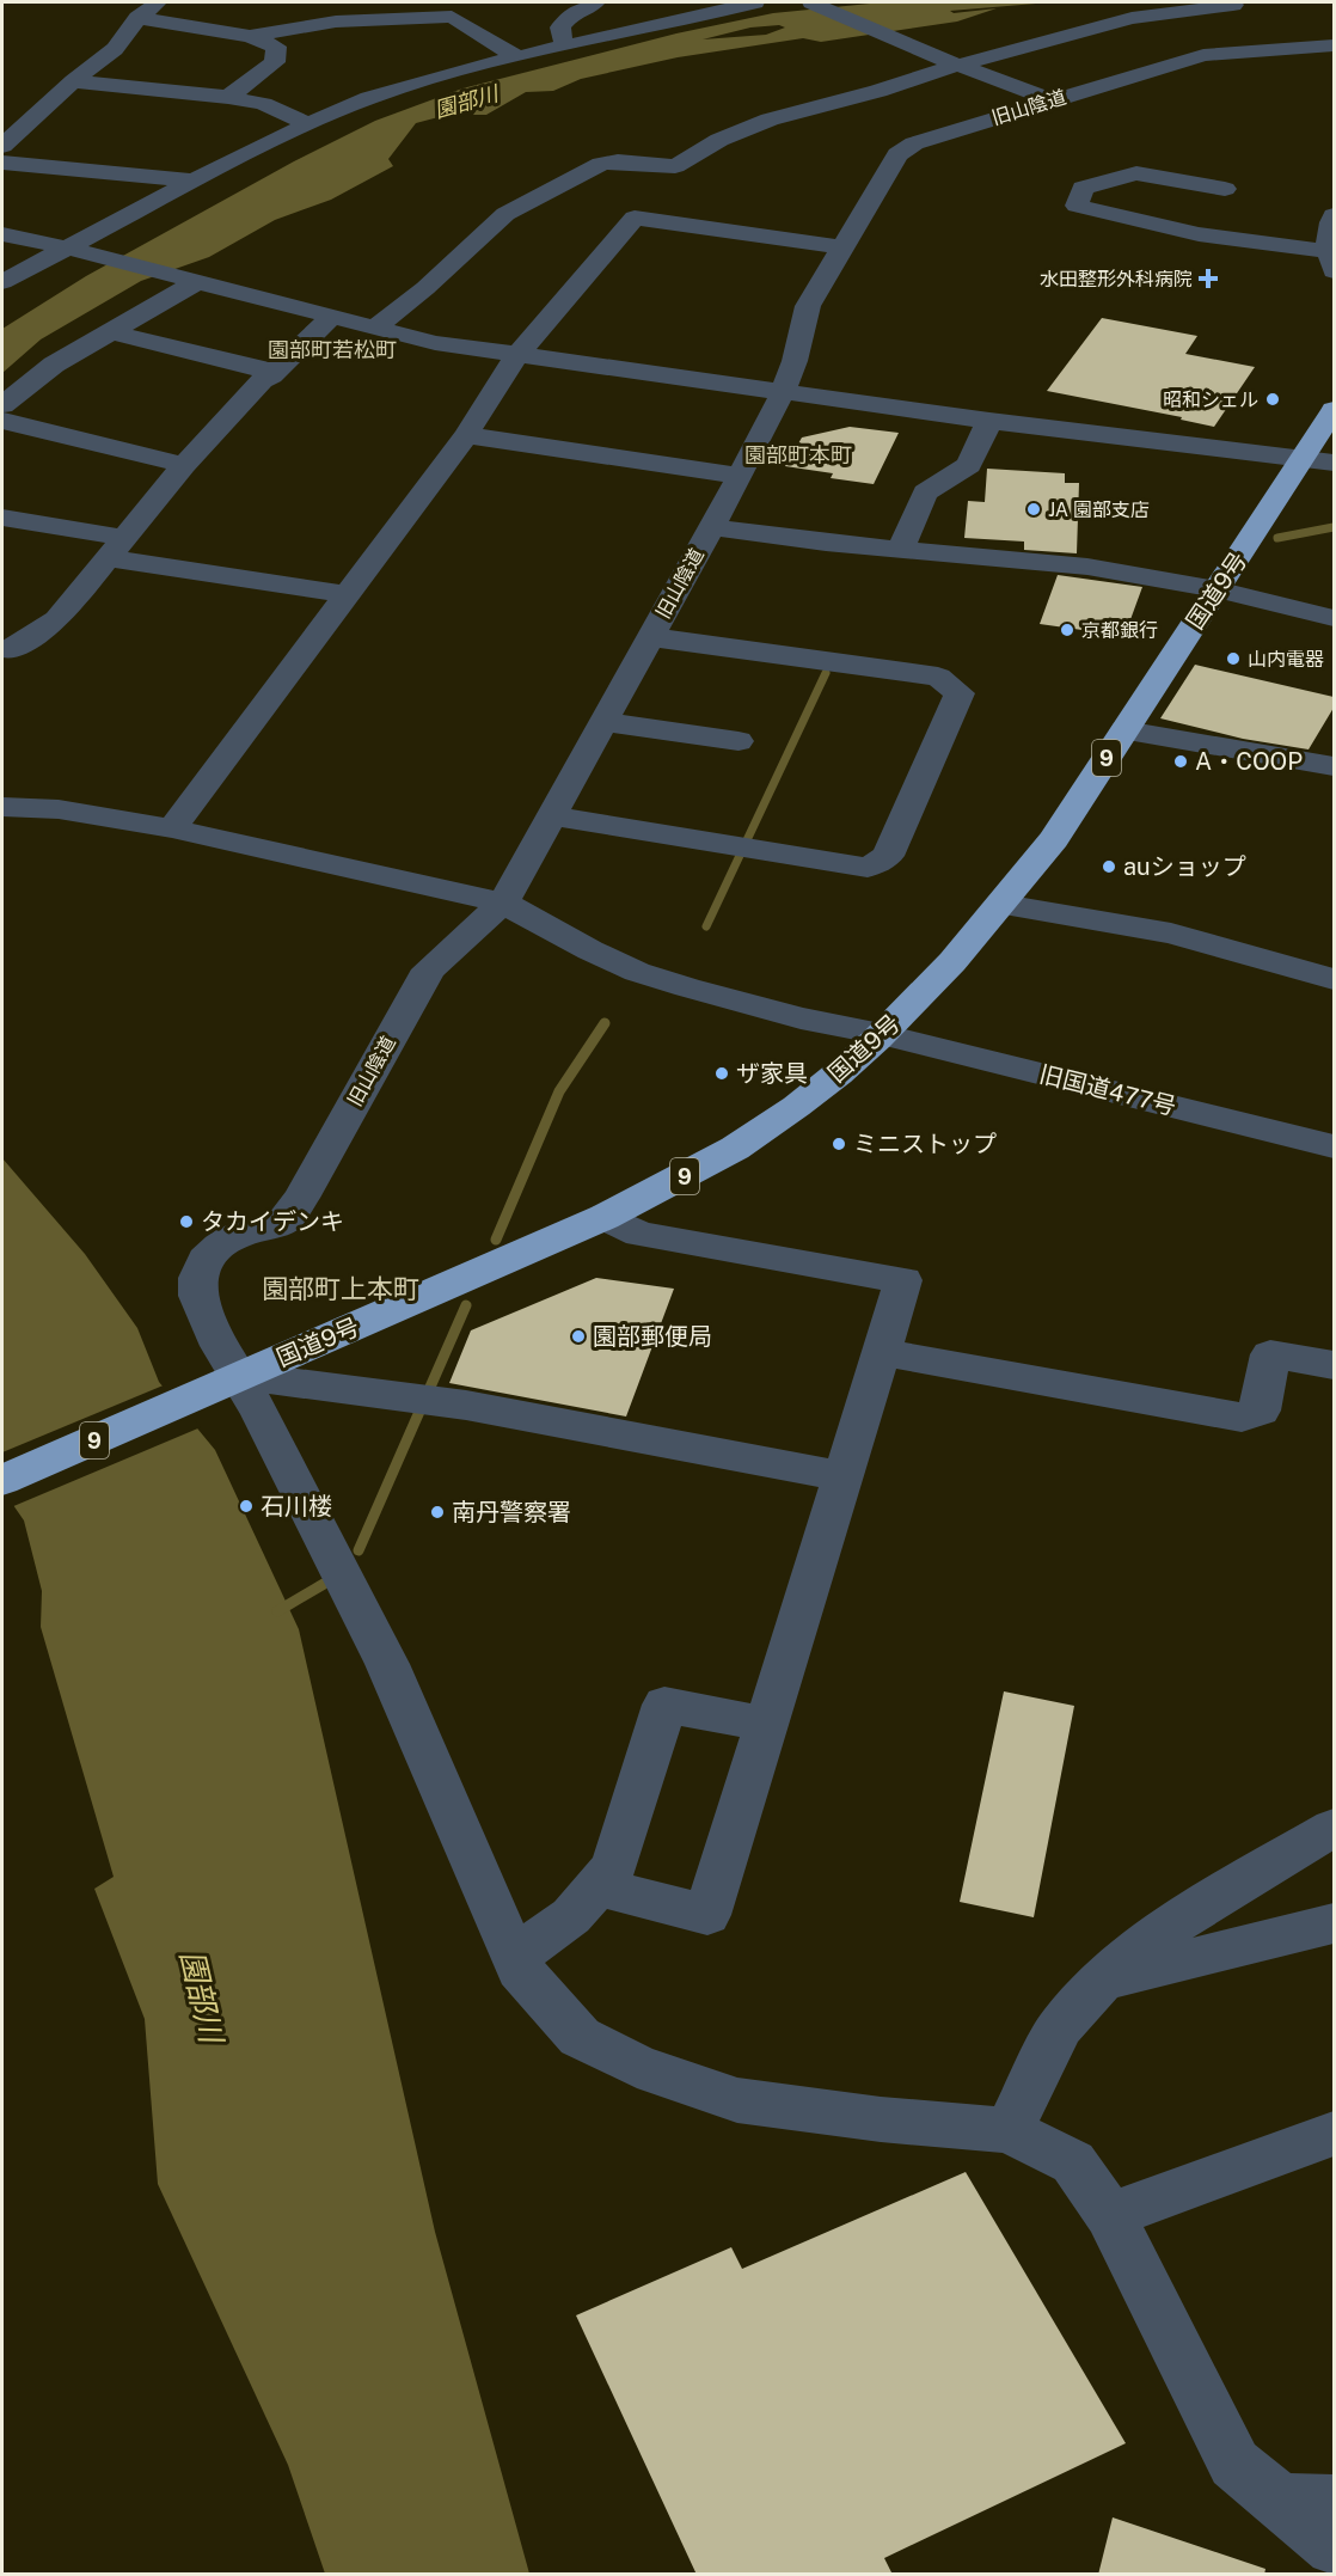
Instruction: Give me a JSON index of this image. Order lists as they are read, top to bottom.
{
  "streets": {
    "highway": ["国道9号", "9"],
    "street": ["旧山陰道", "旧国道477号"]
  },
  "crossings": [
    ["旧山陰道", "国道9号"],
    ["旧山陰道", "旧国道477号"],
    ["国道9号", "旧国道477号"]
  ],
  "districts": ["園部町若松町", "園部町本町", "園部町上本町"],
  "water": ["園部川"],
  "places": {
    "health": ["水田整形外科病院"],
    "other": [
      "昭和シェル",
      "JA 園部支店",
      "京都銀行",
      "山内電器",
      "A・COOP",
      "auショップ",
      "ザ家具",
      "ミニストップ",
      "タカイデンキ",
      "園部郵便局",
      "石川楼",
      "南丹警察署"
    ]
  }
}
